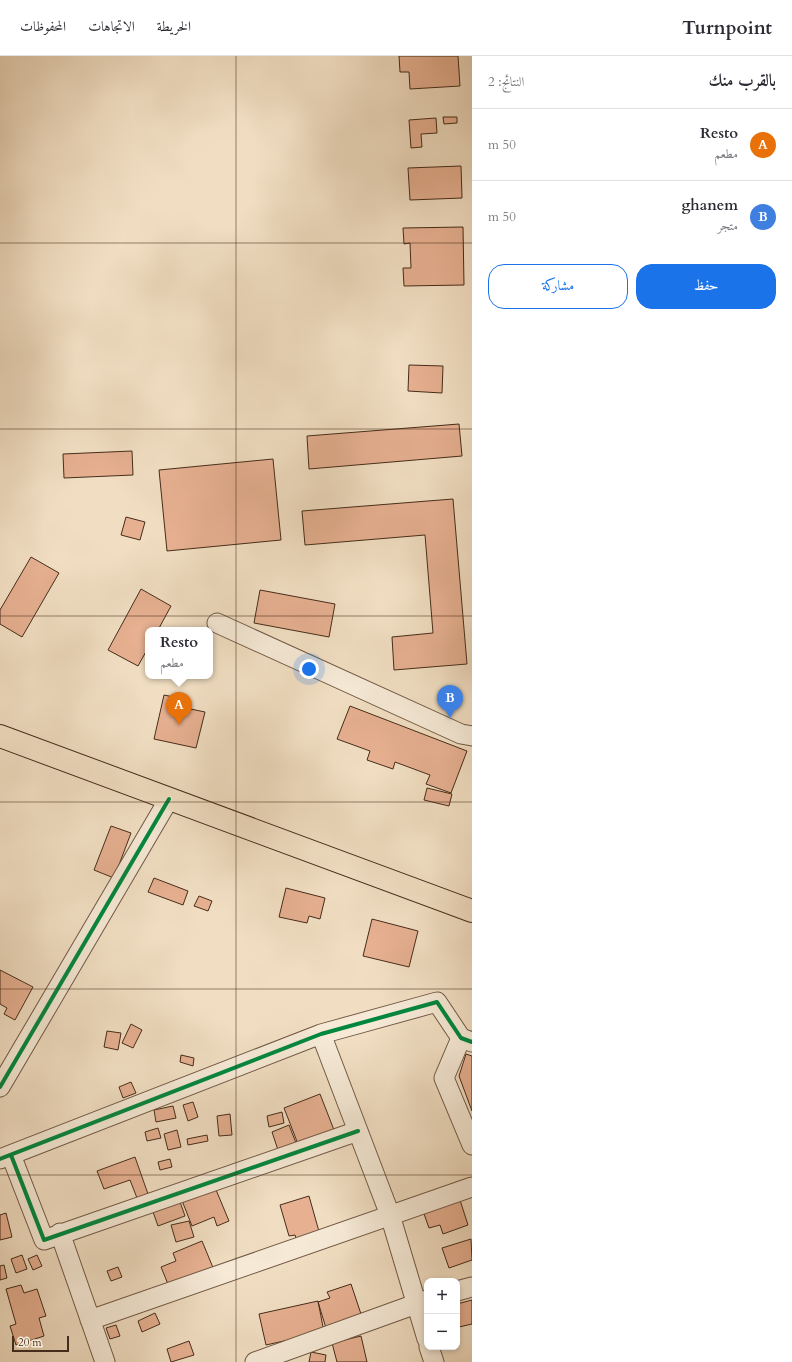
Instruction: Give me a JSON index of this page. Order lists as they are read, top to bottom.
{
  "scale_bar": "20 m",
  "page": {
    "header": "Turnpoint",
    "nav": ["الخريطة", "الاتجاهات", "المحفوظات"],
    "heading": ["بالقرب منك", "النتائج: 2"],
    "list": [
      {
        "mark": "A",
        "name": "Resto",
        "note": "مطعم",
        "value": "50 m"
      },
      {
        "mark": "B",
        "name": "ghanem",
        "note": "متجر",
        "value": "50 m"
      }
    ],
    "buttons": ["حفظ", "مشاركة"],
    "popup": ["Resto", "مطعم"],
    "pins": ["B", "A"],
    "map_buttons": ["+", "−"],
    "scale": "20 m"
  }
}
